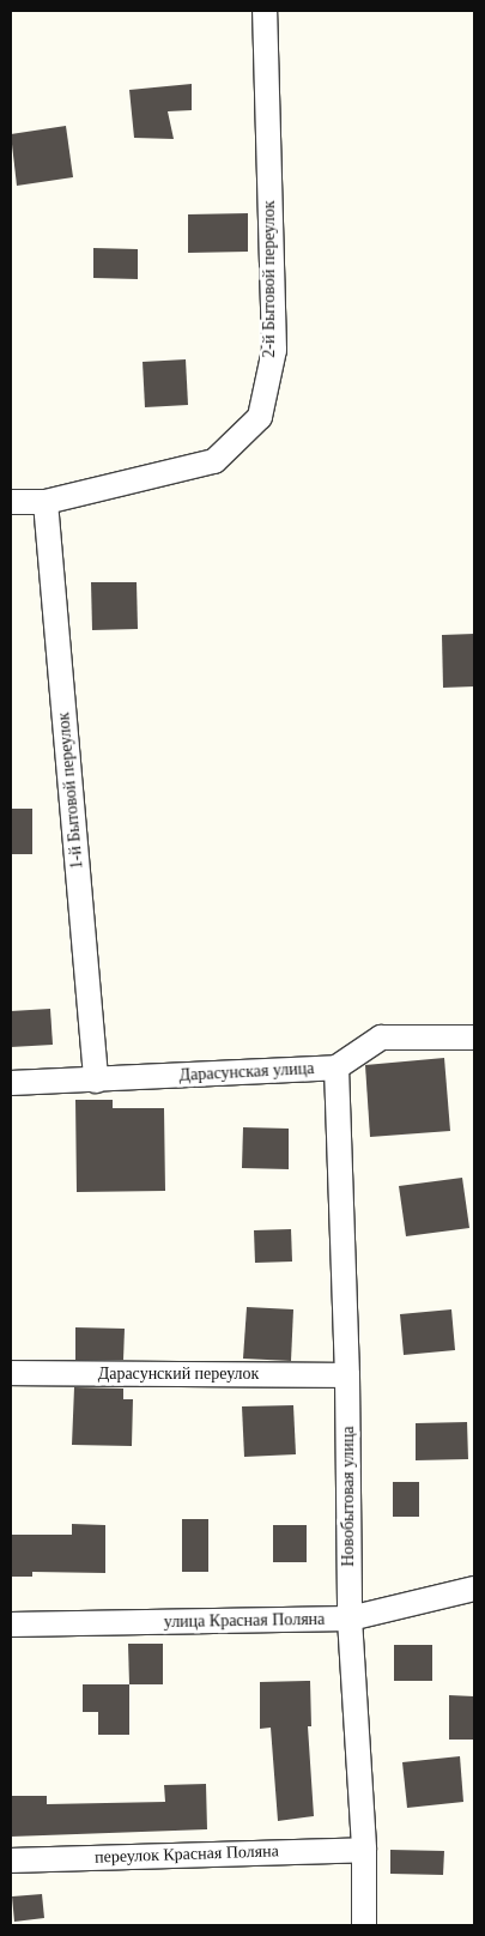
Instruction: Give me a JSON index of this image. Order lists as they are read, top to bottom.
{
  "streets": {
    "street": [
      "2-й Бытовой переулок",
      "1-й Бытовой переулок",
      "Дарасунская улица",
      "Дарасунский переулок",
      "Новобытовая улица",
      "улица Красная Поляна",
      "переулок Красная Поляна"
    ]
  },
  "crossings": [
    ["2-й Бытовой переулок", "1-й Бытовой переулок"],
    ["1-й Бытовой переулок", "Дарасунская улица"],
    ["Дарасунская улица", "Новобытовая улица"],
    ["Дарасунский переулок", "Новобытовая улица"],
    ["Новобытовая улица", "улица Красная Поляна"],
    ["Новобытовая улица", "переулок Красная Поляна"]
  ]
}
